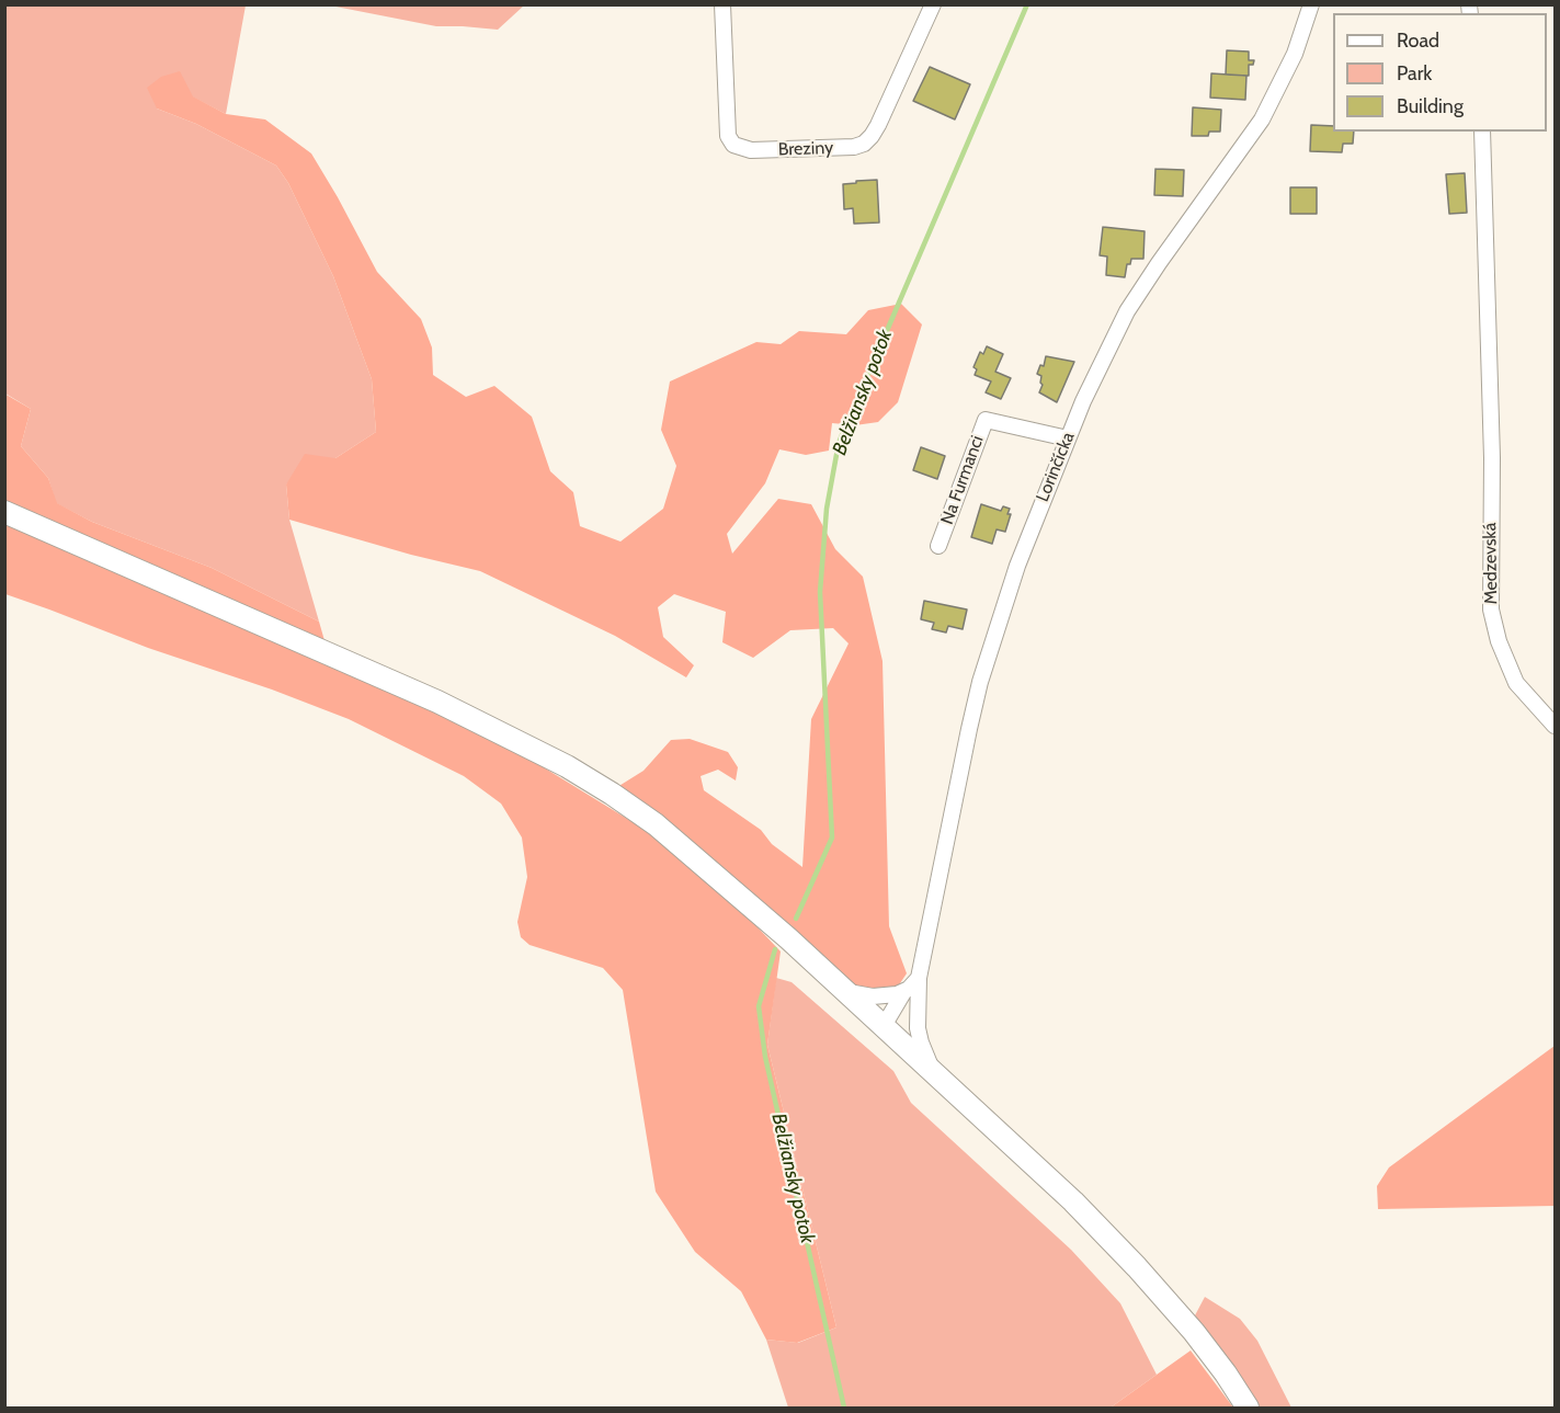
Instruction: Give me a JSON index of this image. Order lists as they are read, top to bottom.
{
  "streets": {
    "street": [
      "Breziny",
      "Lorinčícka",
      "Na Furmanci",
      "Medzevská"
    ]
  },
  "crossings": [
    ["Lorinčícka", "Na Furmanci"]
  ],
  "water": ["Belžiansky potok"],
  "legend": ["Road", "Park", "Building"]
}
